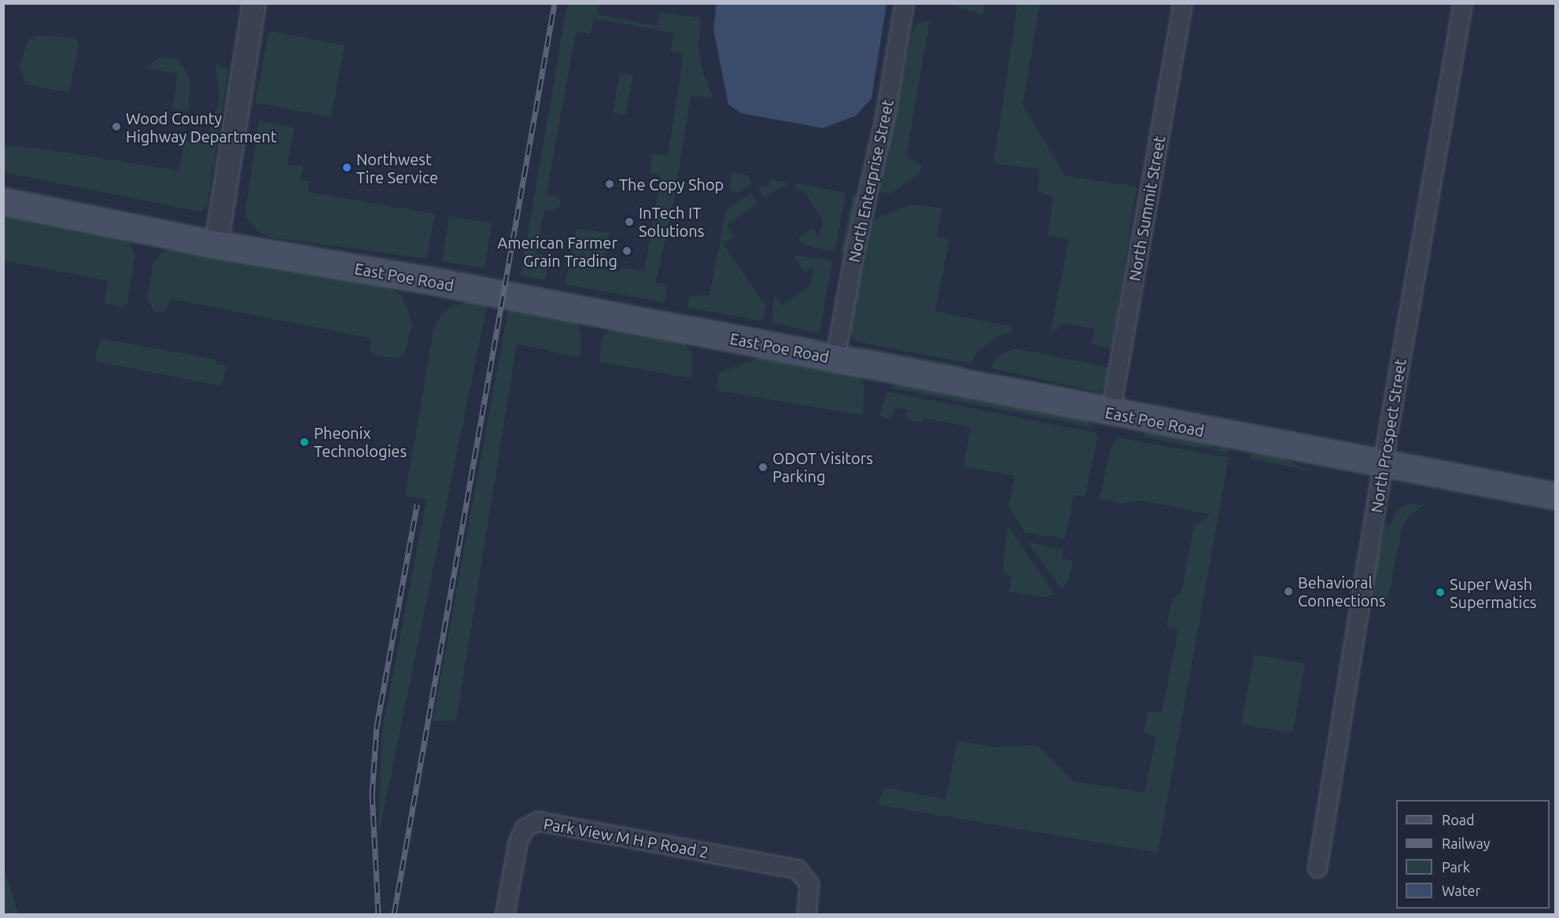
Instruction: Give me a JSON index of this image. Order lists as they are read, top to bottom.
{
  "streets": {
    "main road": ["East Poe Road"],
    "street": [
      "North Enterprise Street",
      "North Summit Street",
      "North Prospect Street",
      "Park View M H P Road 2"
    ]
  },
  "crossings": [
    ["North Enterprise Street", "East Poe Road"],
    ["North Summit Street", "East Poe Road"],
    ["East Poe Road", "North Prospect Street"]
  ],
  "places": [
    "Wood County Highway Department",
    "Northwest Tire Service",
    "The Copy Shop",
    "InTech IT Solutions",
    "American Farmer Grain Trading",
    "Pheonix Technologies",
    "ODOT Visitors Parking",
    "Behavioral Connections",
    "Super Wash Supermatics"
  ],
  "legend": [
    "Road",
    "Railway",
    "Park",
    "Water"
  ]
}
